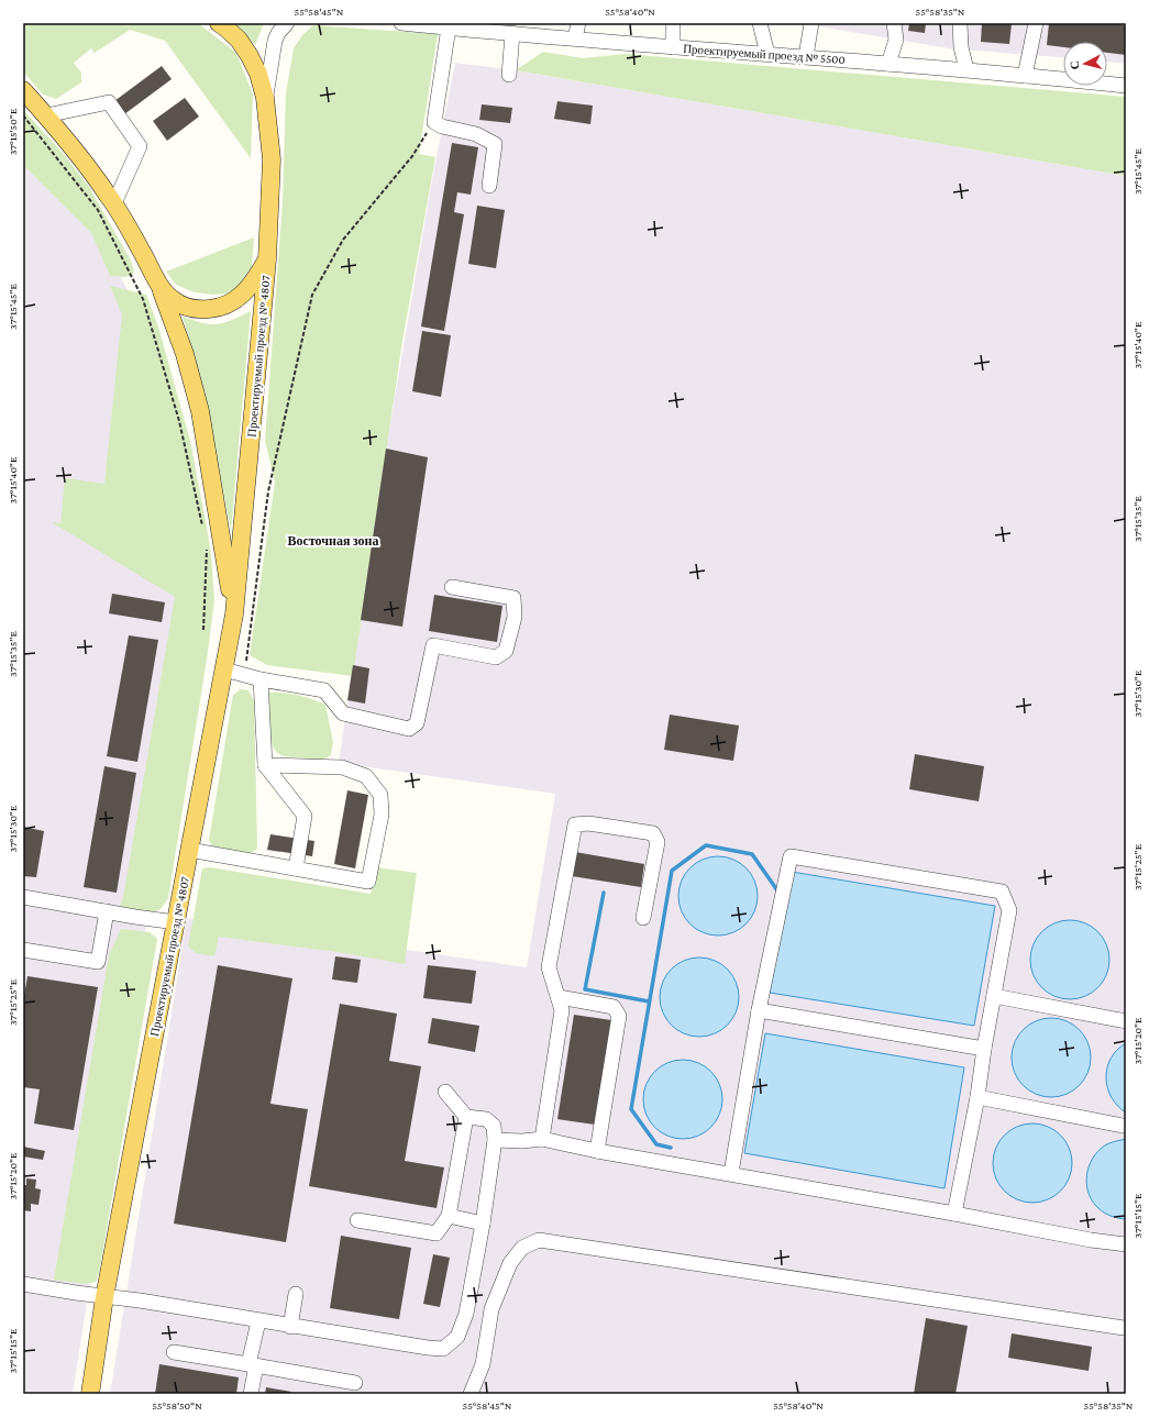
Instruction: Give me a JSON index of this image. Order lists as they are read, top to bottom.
{
  "streets": {
    "main road": ["Проектируемый проезд № 4807"],
    "street": ["Проектируемый проезд № 5500"]
  },
  "districts": ["Восточная зона"],
  "north": "left",
  "coordinates": [
    "55°58'45\"N",
    "55°58'40\"N",
    "55°58'35\"N",
    "37°15'50\"E",
    "37°15'45\"E",
    "37°15'40\"E",
    "37°15'35\"E",
    "37°15'30\"E",
    "37°15'25\"E",
    "37°15'20\"E",
    "37°15'15\"E",
    "55°58'50\"N"
  ]
}
